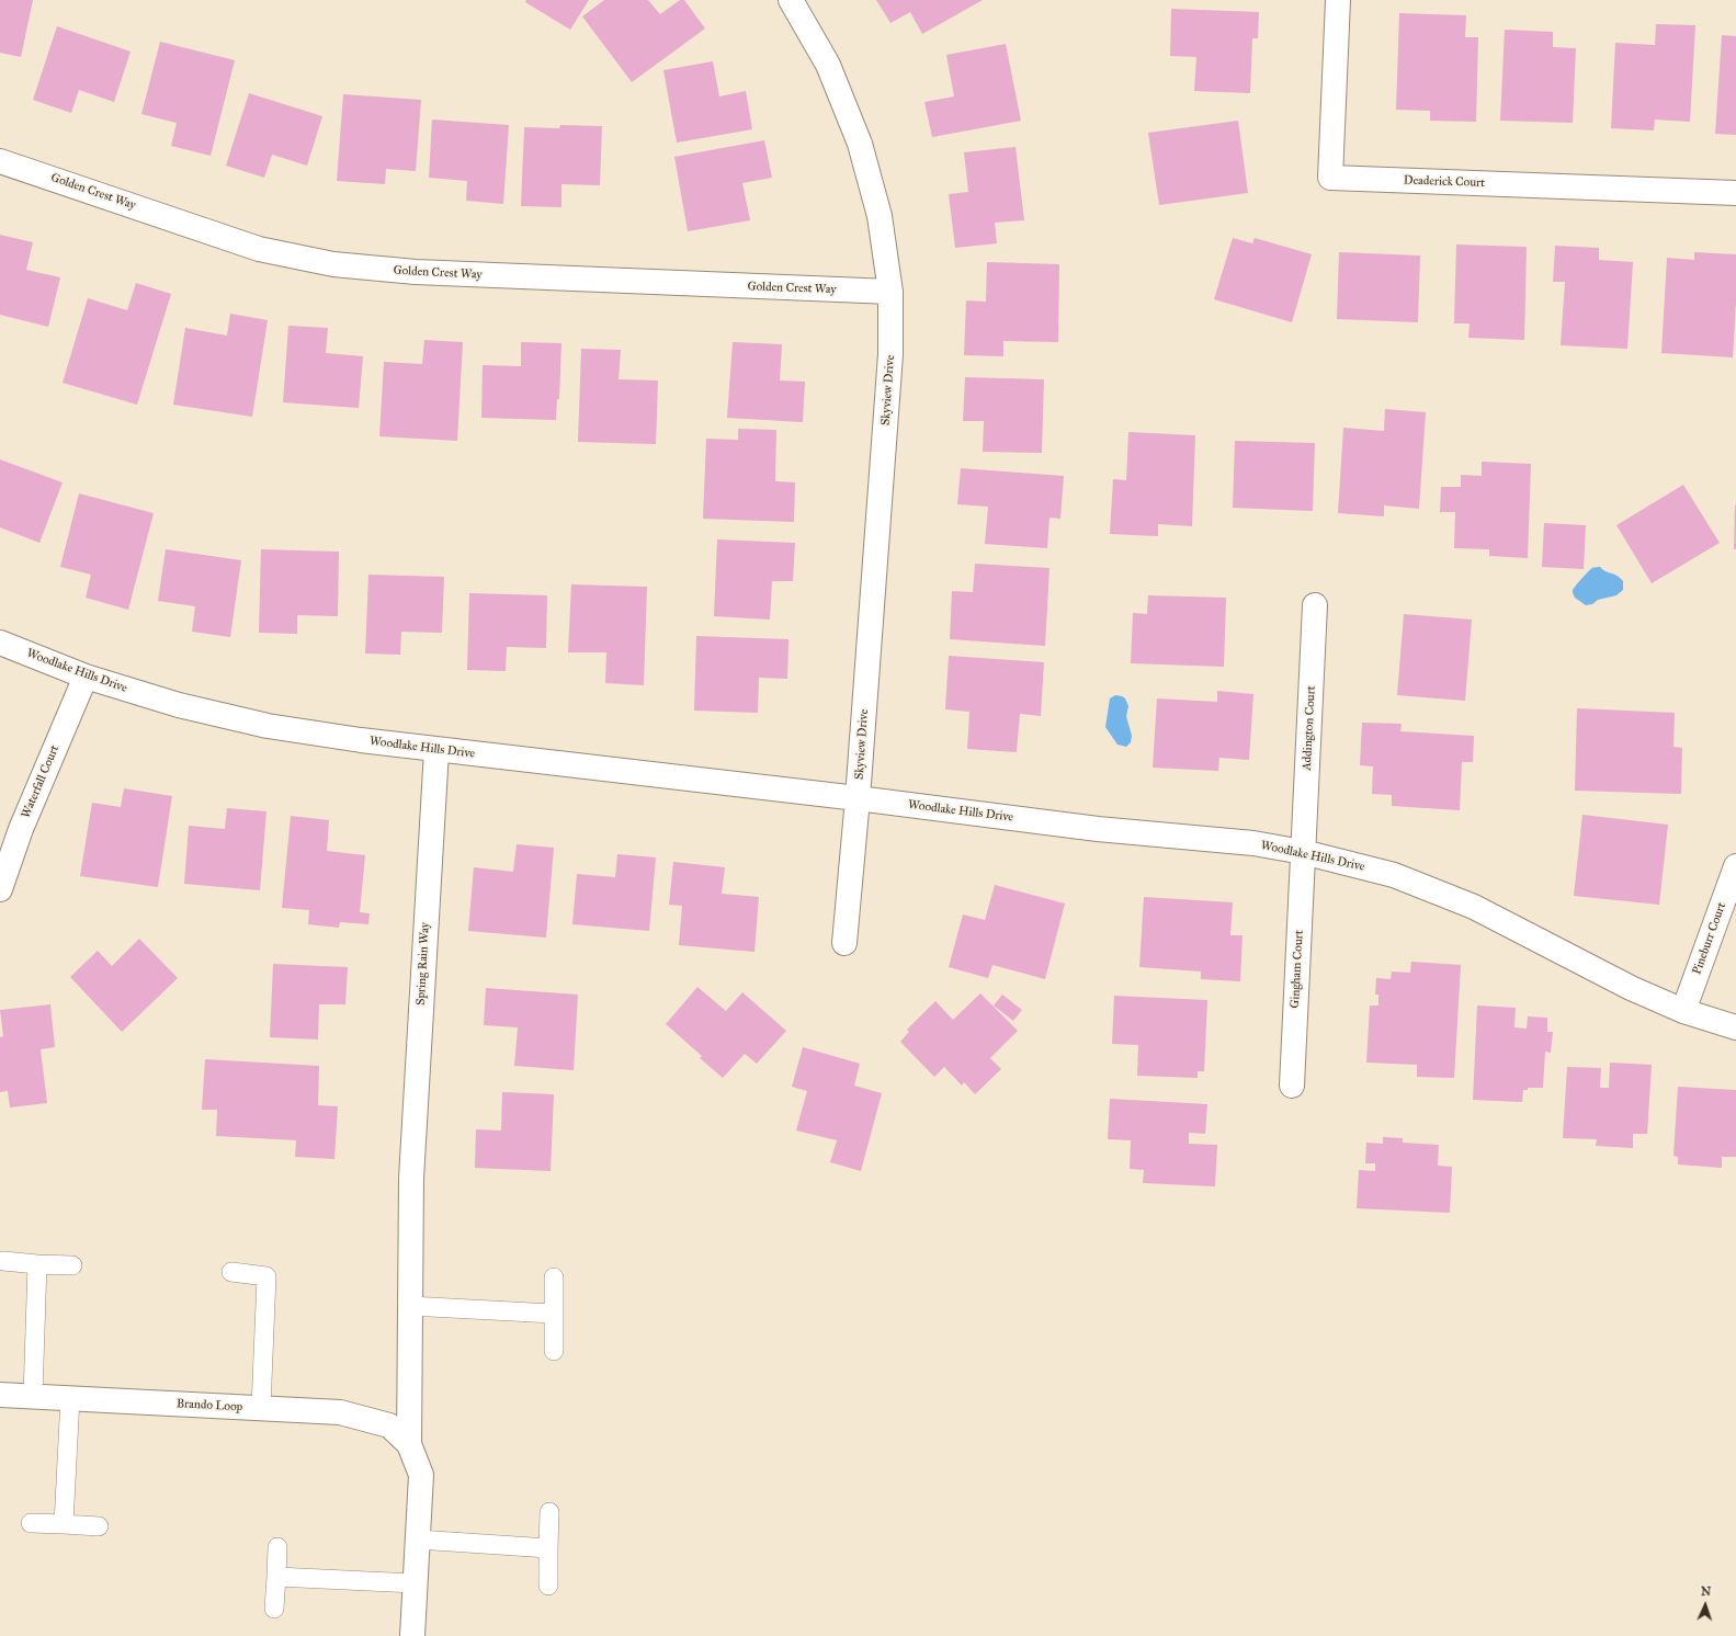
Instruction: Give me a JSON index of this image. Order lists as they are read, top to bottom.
{
  "streets": {
    "street": [
      "Deaderick Court",
      "Golden Crest Way",
      "Skyview Drive",
      "Woodlake Hills Drive",
      "Addington Court",
      "Waterfall Court",
      "Pineburr Court",
      "Spring Rain Way",
      "Gingham Court",
      "Brando Loop"
    ]
  },
  "crossings": [
    ["Golden Crest Way", "Skyview Drive"],
    ["Skyview Drive", "Woodlake Hills Drive"],
    ["Woodlake Hills Drive", "Addington Court"],
    ["Woodlake Hills Drive", "Waterfall Court"],
    ["Woodlake Hills Drive", "Pineburr Court"],
    ["Woodlake Hills Drive", "Spring Rain Way"],
    ["Woodlake Hills Drive", "Gingham Court"],
    ["Addington Court", "Gingham Court"],
    ["Spring Rain Way", "Brando Loop"]
  ],
  "north": "top"
}
